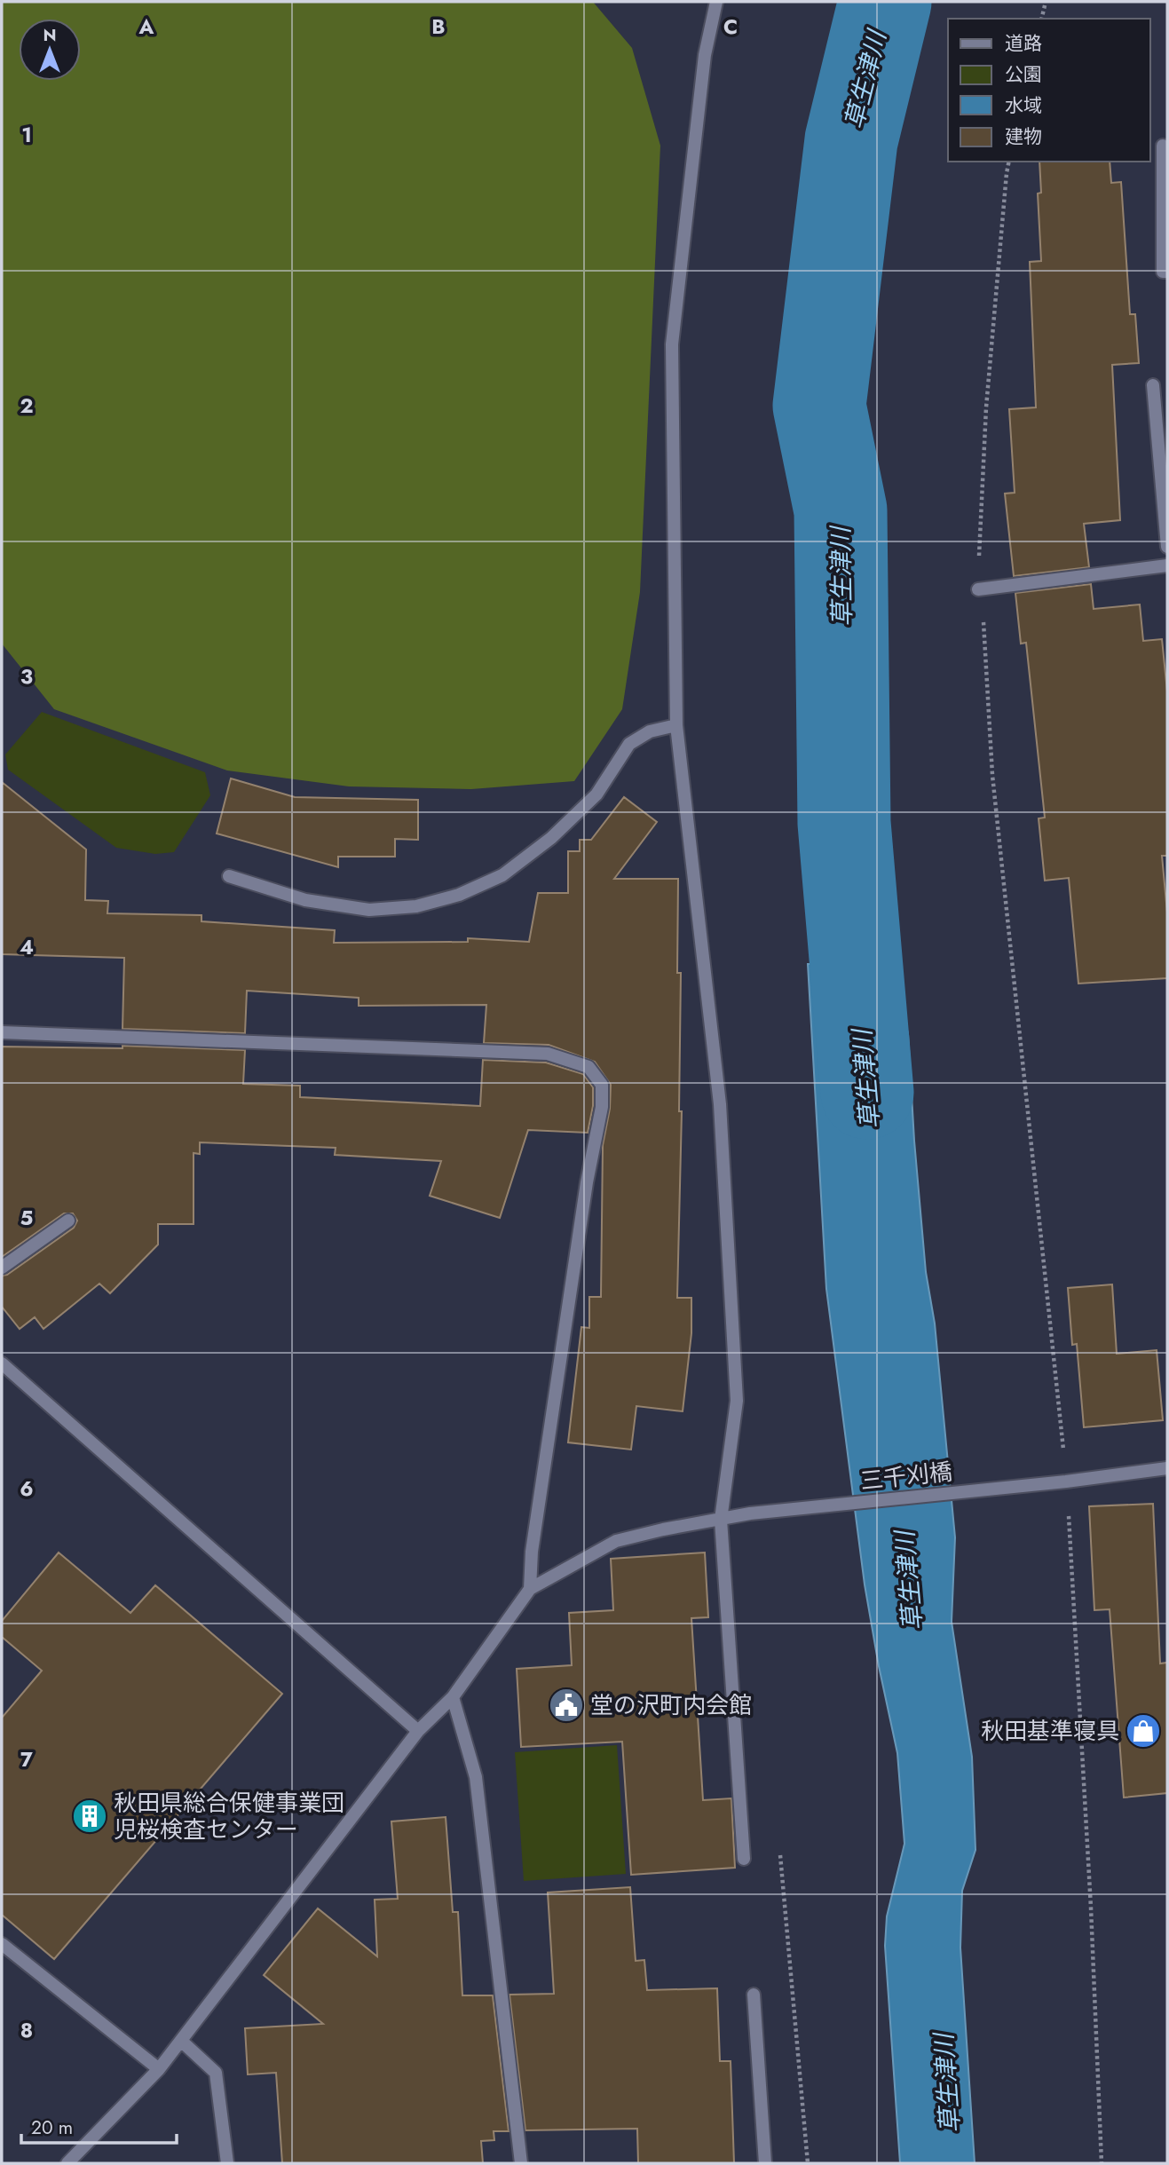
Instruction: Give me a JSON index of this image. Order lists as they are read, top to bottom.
{
  "streets": {
    "street": ["三千刈橋"]
  },
  "water": ["草生津川"],
  "places": {
    "public building": ["堂の沢町内会館"],
    "shop": ["秋田基準寝具"],
    "building": ["秋田県総合保健事業団 児桜検査センター"]
  },
  "legend": [
    "道路",
    "公園",
    "水域",
    "建物"
  ],
  "scale_bar": "20 m",
  "north": "top",
  "grid": {
    "columns": ["A", "B", "C"],
    "rows": [
      "1",
      "2",
      "3",
      "4",
      "5",
      "6",
      "7",
      "8"
    ]
  }
}
